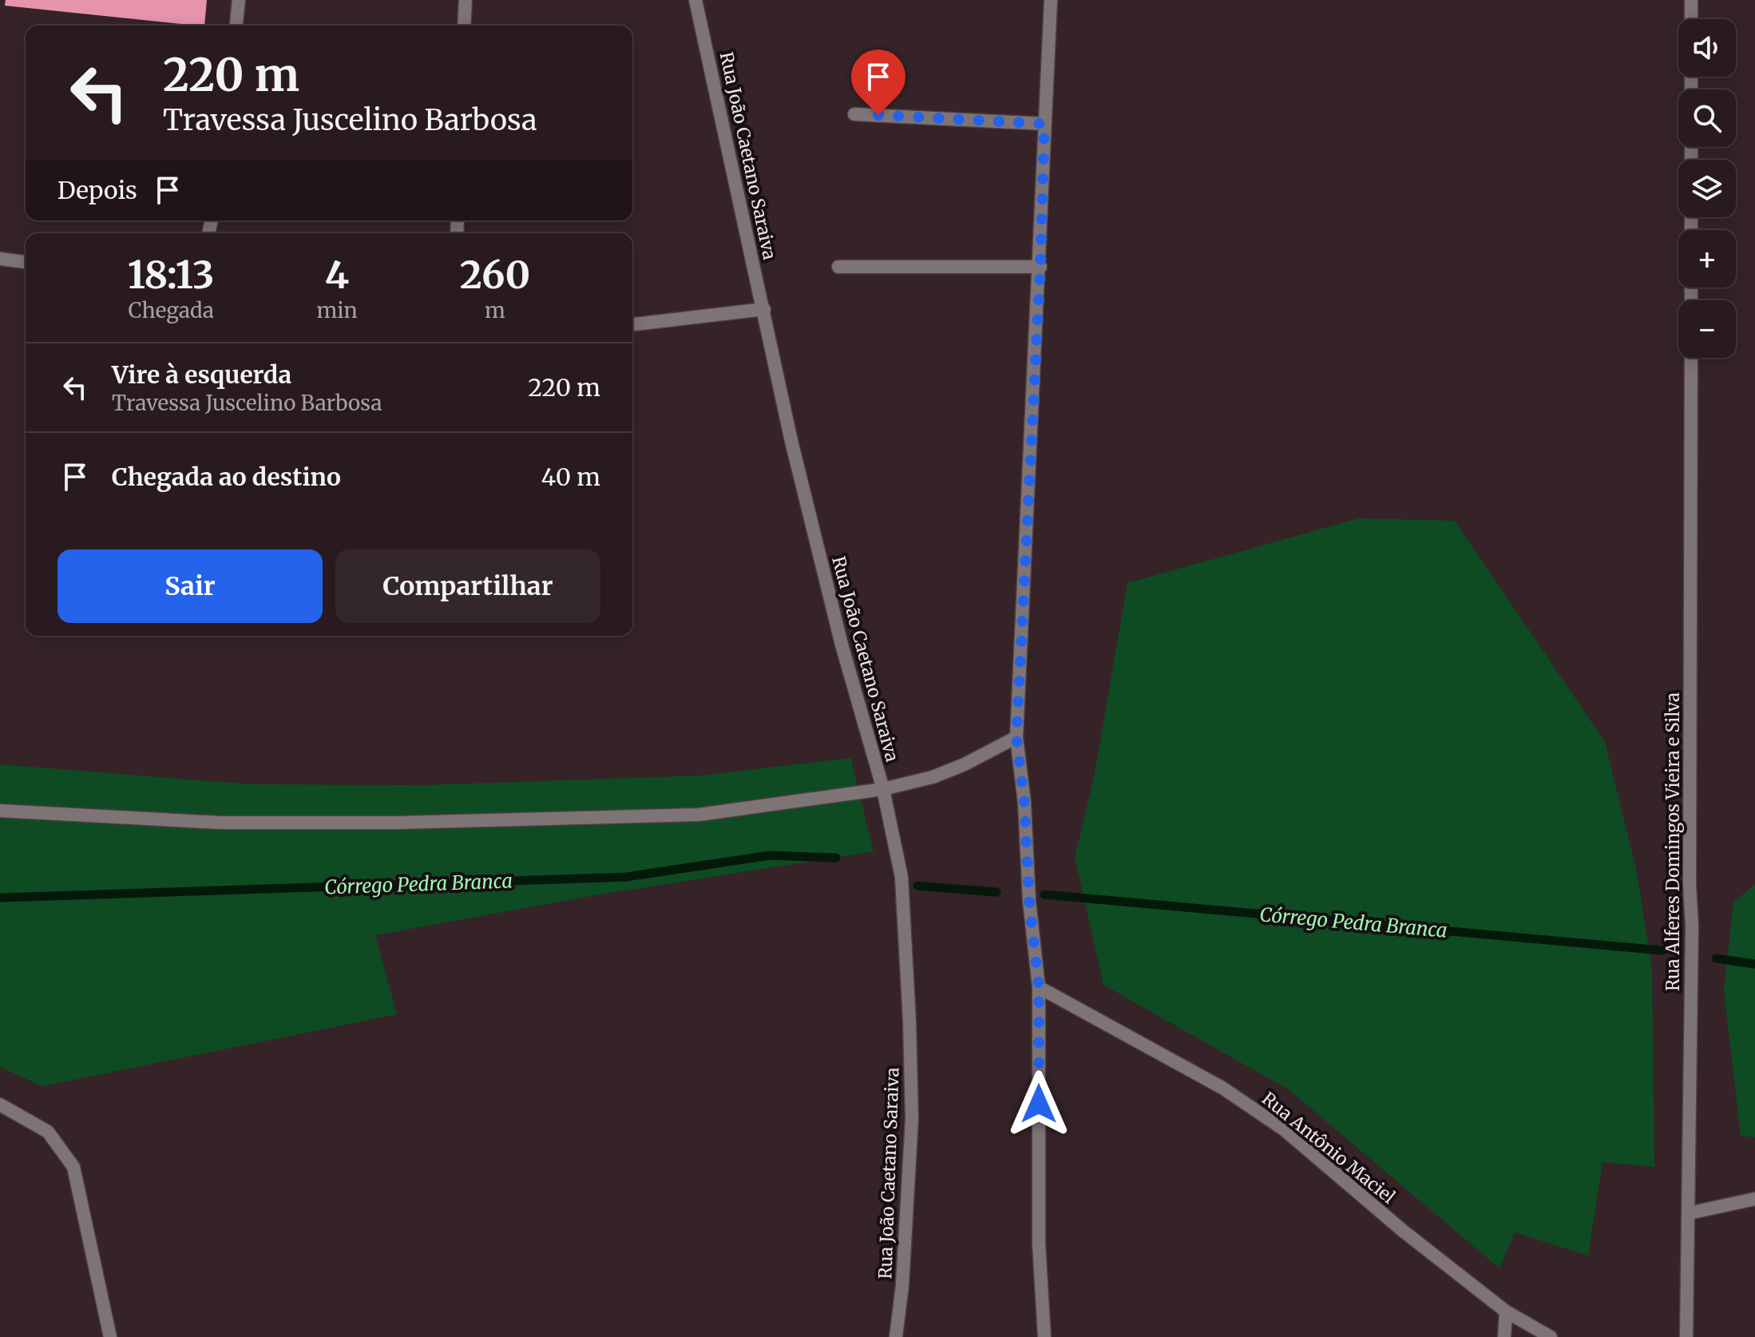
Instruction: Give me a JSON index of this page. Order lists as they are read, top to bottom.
{
  "streets": {
    "street": ["Rua João Caetano Saraiva", "Rua Alferes Domingos Vieira e Silva", "Rua Antônio Maciel"]
  },
  "water": ["Córrego Pedra Branca"],
  "page": {
    "map_buttons": ["+", "−"],
    "turn": ["220 m", "Travessa Juscelino Barbosa"],
    "then": "Depois",
    "eta": [
      "18:13",
      "Chegada",
      "4",
      "min",
      "260",
      "m"
    ],
    "list": [
      {
        "name": "Vire à esquerda",
        "note": "Travessa Juscelino Barbosa",
        "value": "220 m"
      },
      {
        "name": "Chegada ao destino",
        "value": "40 m"
      }
    ],
    "buttons": ["Sair", "Compartilhar"]
  }
}
